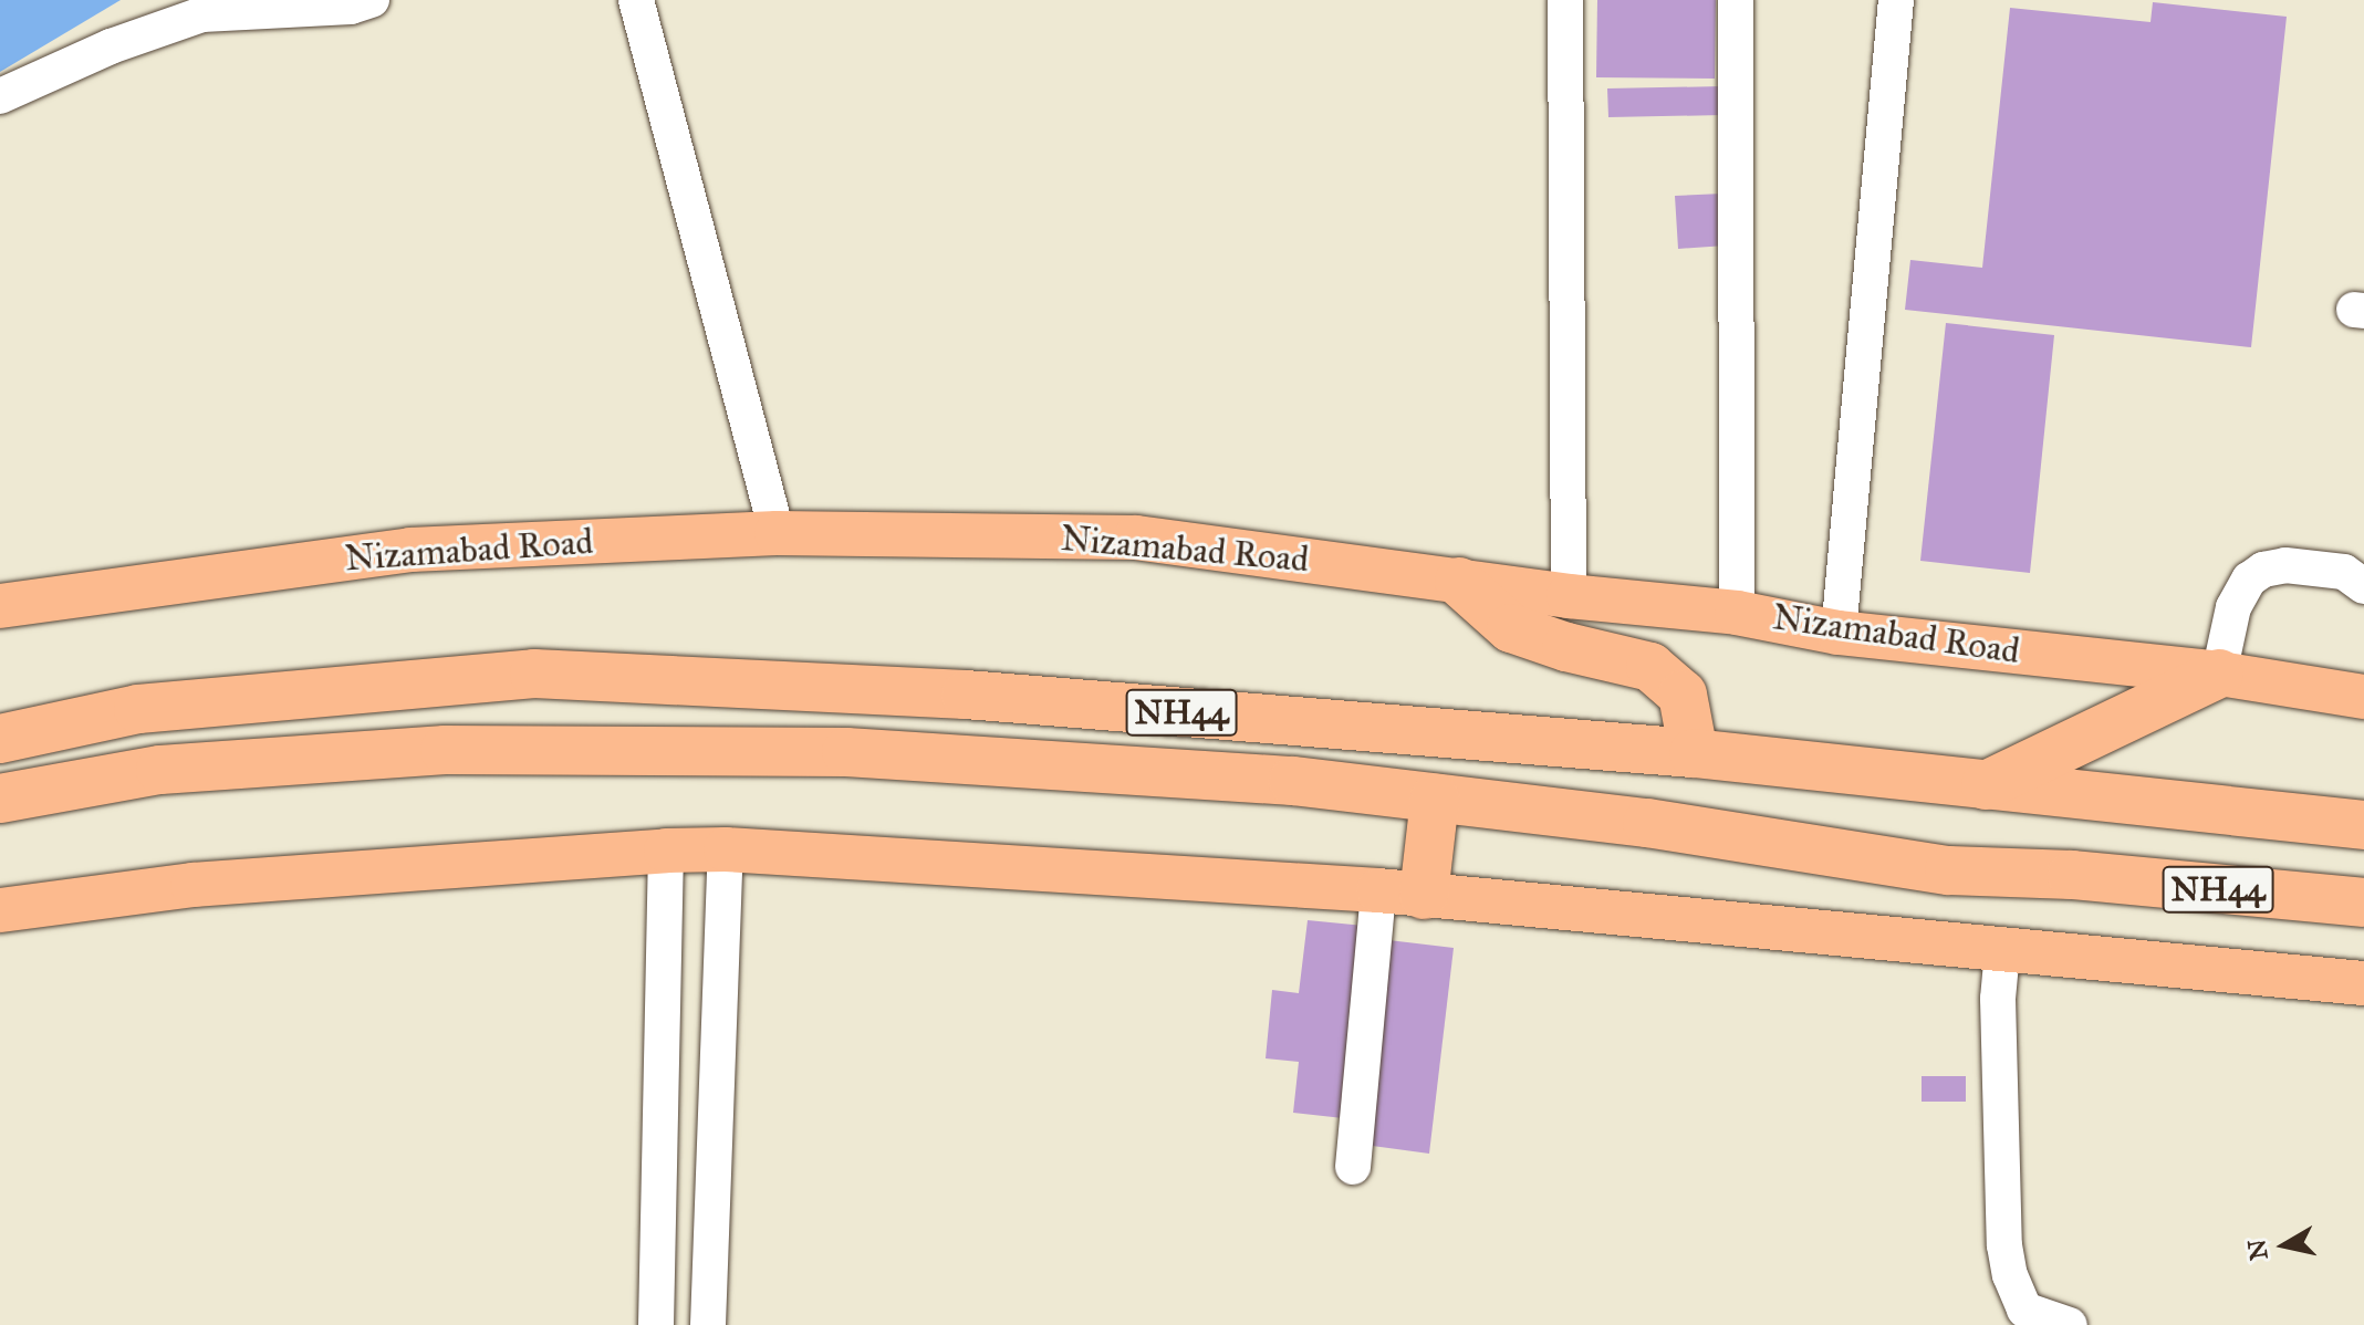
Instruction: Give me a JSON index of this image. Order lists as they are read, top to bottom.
{
  "streets": {
    "highway": ["NH44"],
    "main road": ["Nizamabad Road"]
  },
  "north": "left"
}
